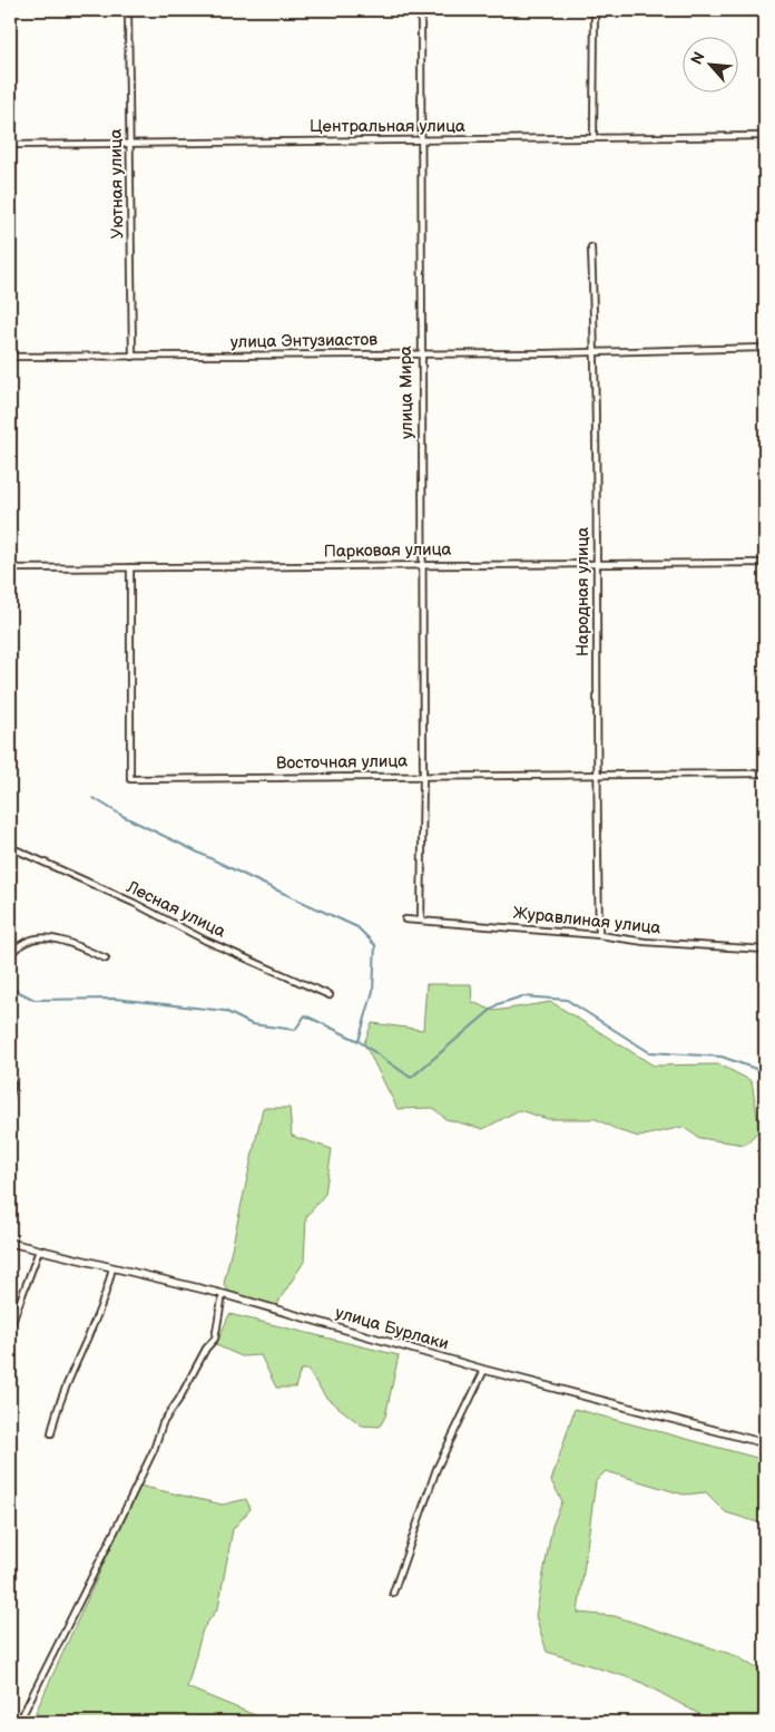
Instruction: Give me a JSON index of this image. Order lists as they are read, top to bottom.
{
  "streets": {
    "street": [
      "Центральная улица",
      "Уютная улица",
      "улица Энтузиастов",
      "улица Мира",
      "Парковая улица",
      "Народная улица",
      "Восточная улица",
      "Лесная улица",
      "Журавлиная улица",
      "улица Бурлаки"
    ]
  },
  "crossings": [
    ["Центральная улица", "Уютная улица"],
    ["Центральная улица", "улица Мира"],
    ["Уютная улица", "улица Энтузиастов"],
    ["улица Энтузиастов", "улица Мира"],
    ["улица Энтузиастов", "Народная улица"],
    ["улица Мира", "Парковая улица"],
    ["улица Мира", "Восточная улица"],
    ["улица Мира", "Журавлиная улица"],
    ["Парковая улица", "Народная улица"],
    ["Парковая улица", "Восточная улица"],
    ["Народная улица", "Восточная улица"],
    ["Народная улица", "Журавлиная улица"]
  ],
  "north": "top left"
}
